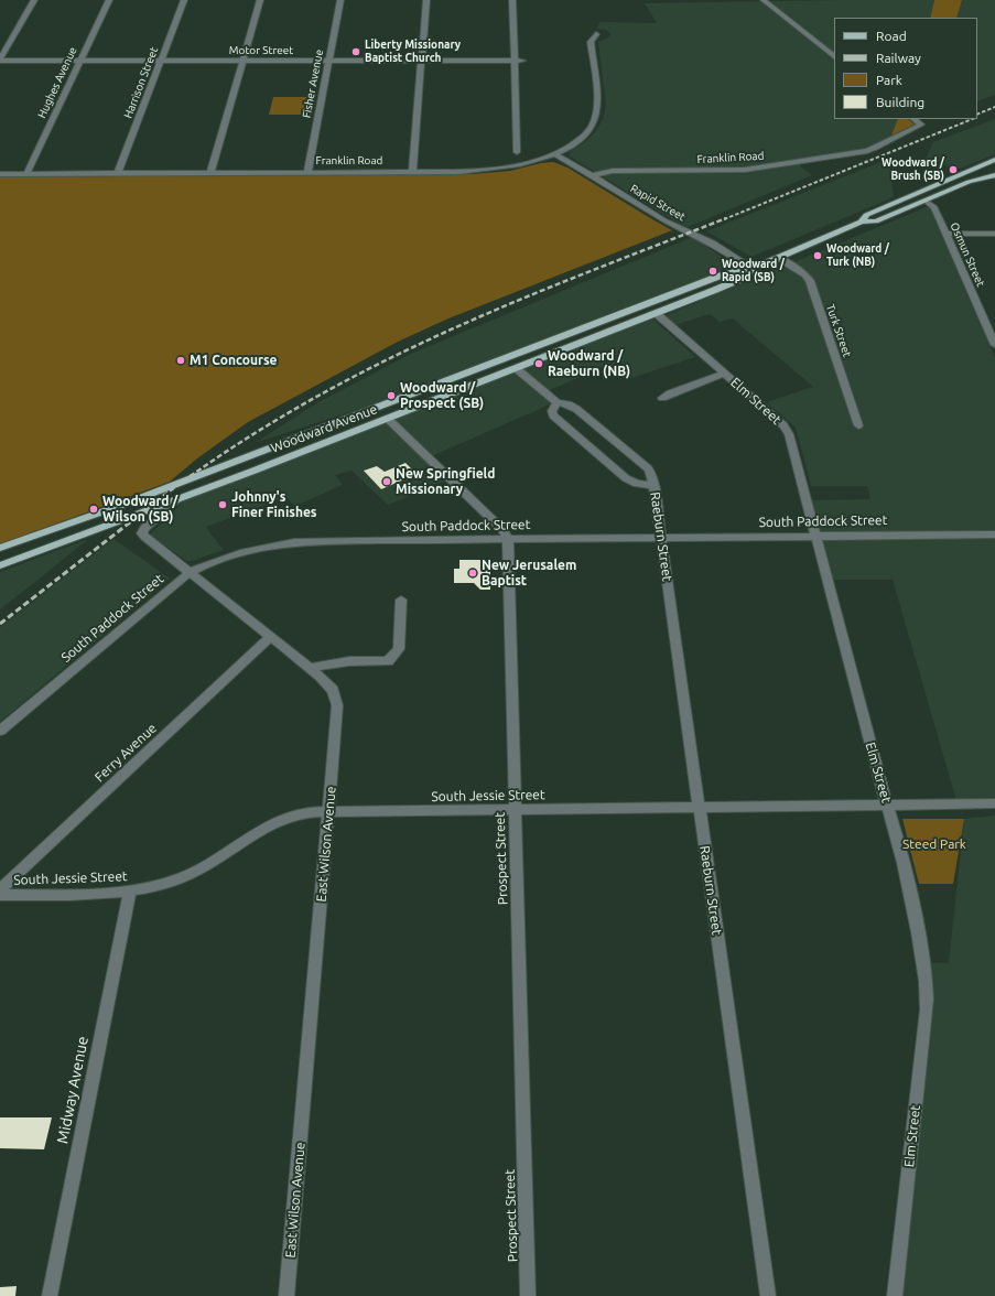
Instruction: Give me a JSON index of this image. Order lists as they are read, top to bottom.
{
  "streets": {
    "main road": ["Woodward Avenue"],
    "street": [
      "Motor Street",
      "Hughes Avenue",
      "Harrison Street",
      "Fisher Avenue",
      "Franklin Road",
      "Rapid Street",
      "Osmun Street",
      "Turk Street",
      "Elm Street",
      "South Paddock Street",
      "Raeburn Street",
      "Ferry Avenue",
      "South Jessie Street",
      "East Wilson Avenue",
      "Prospect Street",
      "Midway Avenue"
    ]
  },
  "crossings": [
    ["Motor Street", "Hughes Avenue"],
    ["Motor Street", "Harrison Street"],
    ["Motor Street", "Fisher Avenue"],
    ["Hughes Avenue", "Franklin Road"],
    ["Harrison Street", "Franklin Road"],
    ["Fisher Avenue", "Franklin Road"],
    ["Franklin Road", "Rapid Street"],
    ["Rapid Street", "Woodward Avenue"],
    ["Osmun Street", "Woodward Avenue"],
    ["Turk Street", "Woodward Avenue"],
    ["Elm Street", "Woodward Avenue"],
    ["Elm Street", "South Paddock Street"],
    ["Elm Street", "South Jessie Street"],
    ["Woodward Avenue", "Raeburn Street"],
    ["Woodward Avenue", "East Wilson Avenue"],
    ["South Paddock Street", "Raeburn Street"],
    ["South Paddock Street", "East Wilson Avenue"],
    ["South Paddock Street", "Prospect Street"],
    ["Raeburn Street", "South Jessie Street"],
    ["Ferry Avenue", "East Wilson Avenue"],
    ["South Jessie Street", "East Wilson Avenue"],
    ["South Jessie Street", "Prospect Street"],
    ["South Jessie Street", "Midway Avenue"]
  ],
  "parks": ["Steed Park"],
  "places": [
    "Liberty Missionary Baptist Church",
    "Woodward / Brush (SB)",
    "Woodward / Turk (NB)",
    "Woodward / Rapid (SB)",
    "M1 Concourse",
    "Woodward / Raeburn (NB)",
    "Woodward / Prospect (SB)",
    "New Springfield Missionary",
    "Johnny's Finer Finishes",
    "Woodward / Wilson (SB)",
    "New Jerusalem Baptist"
  ],
  "legend": [
    "Road",
    "Railway",
    "Park",
    "Building"
  ]
}
